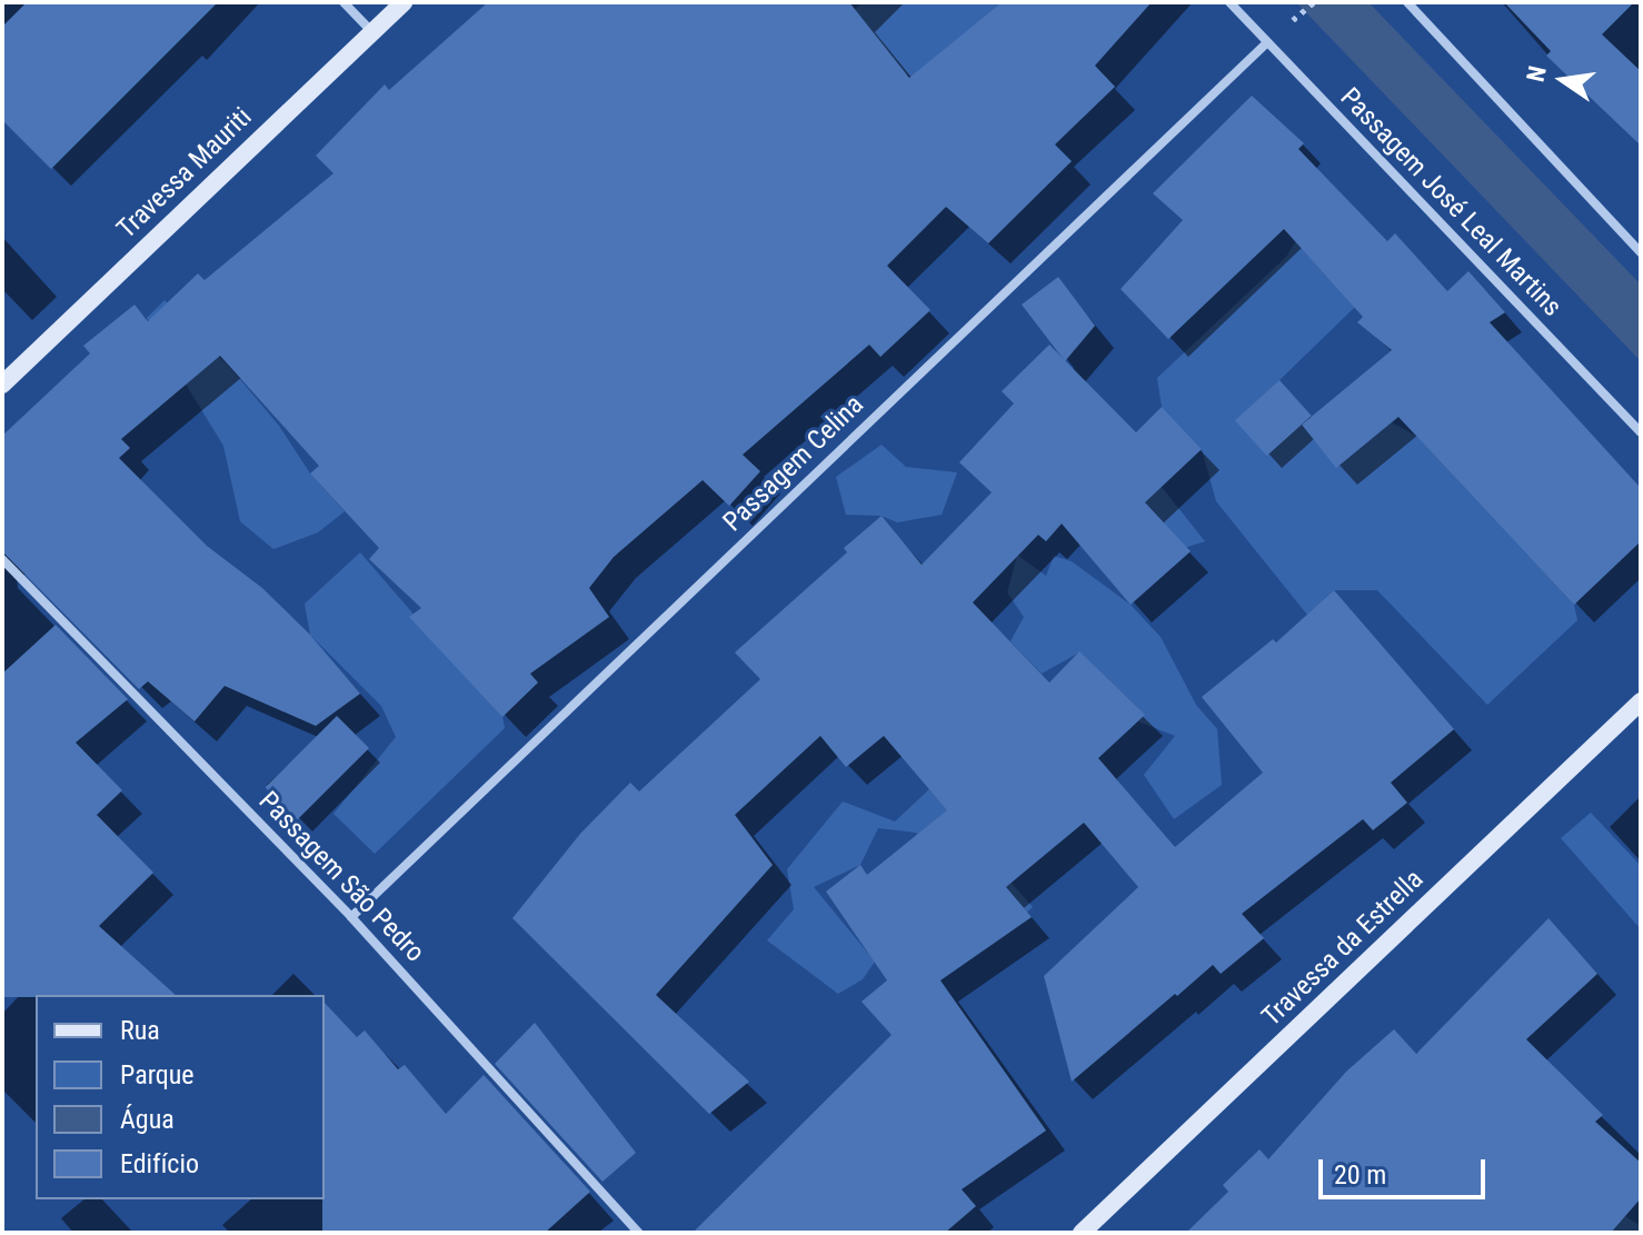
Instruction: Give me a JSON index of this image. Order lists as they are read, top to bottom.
{
  "streets": {
    "street": [
      "Travessa Mauriti",
      "Passagem José Leal Martins",
      "Passagem Celina",
      "Passagem São Pedro",
      "Travessa da Estrella"
    ]
  },
  "crossings": [
    ["Passagem José Leal Martins", "Passagem Celina"],
    ["Passagem Celina", "Passagem São Pedro"]
  ],
  "legend": [
    "Rua",
    "Parque",
    "Água",
    "Edifício"
  ],
  "scale_bar": "20 m",
  "north": "left"
}
